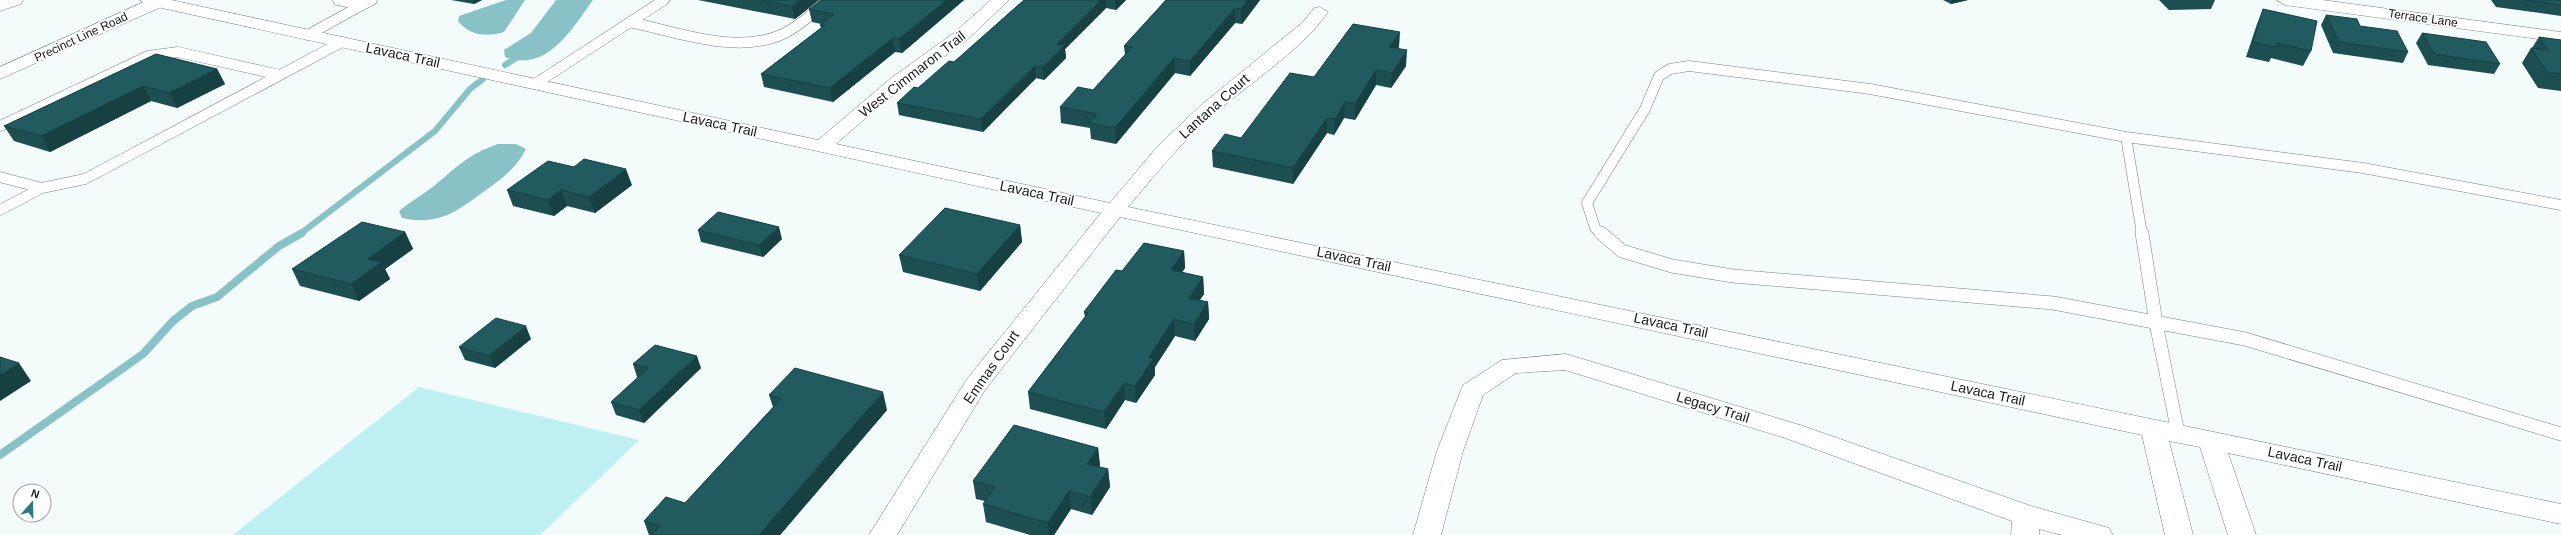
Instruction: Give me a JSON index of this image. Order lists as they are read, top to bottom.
{
  "streets": {
    "street": [
      "Terrace Lane",
      "Precinct Line Road",
      "Lavaca Trail",
      "West Cimmaron Trail",
      "Lantana Court",
      "Emmas Court",
      "Legacy Trail"
    ]
  },
  "crossings": [
    ["Precinct Line Road", "Lavaca Trail"],
    ["Lavaca Trail", "West Cimmaron Trail"],
    ["Lavaca Trail", "Lantana Court"],
    ["Lavaca Trail", "Emmas Court"],
    ["Lantana Court", "Emmas Court"]
  ],
  "north": "top"
}
